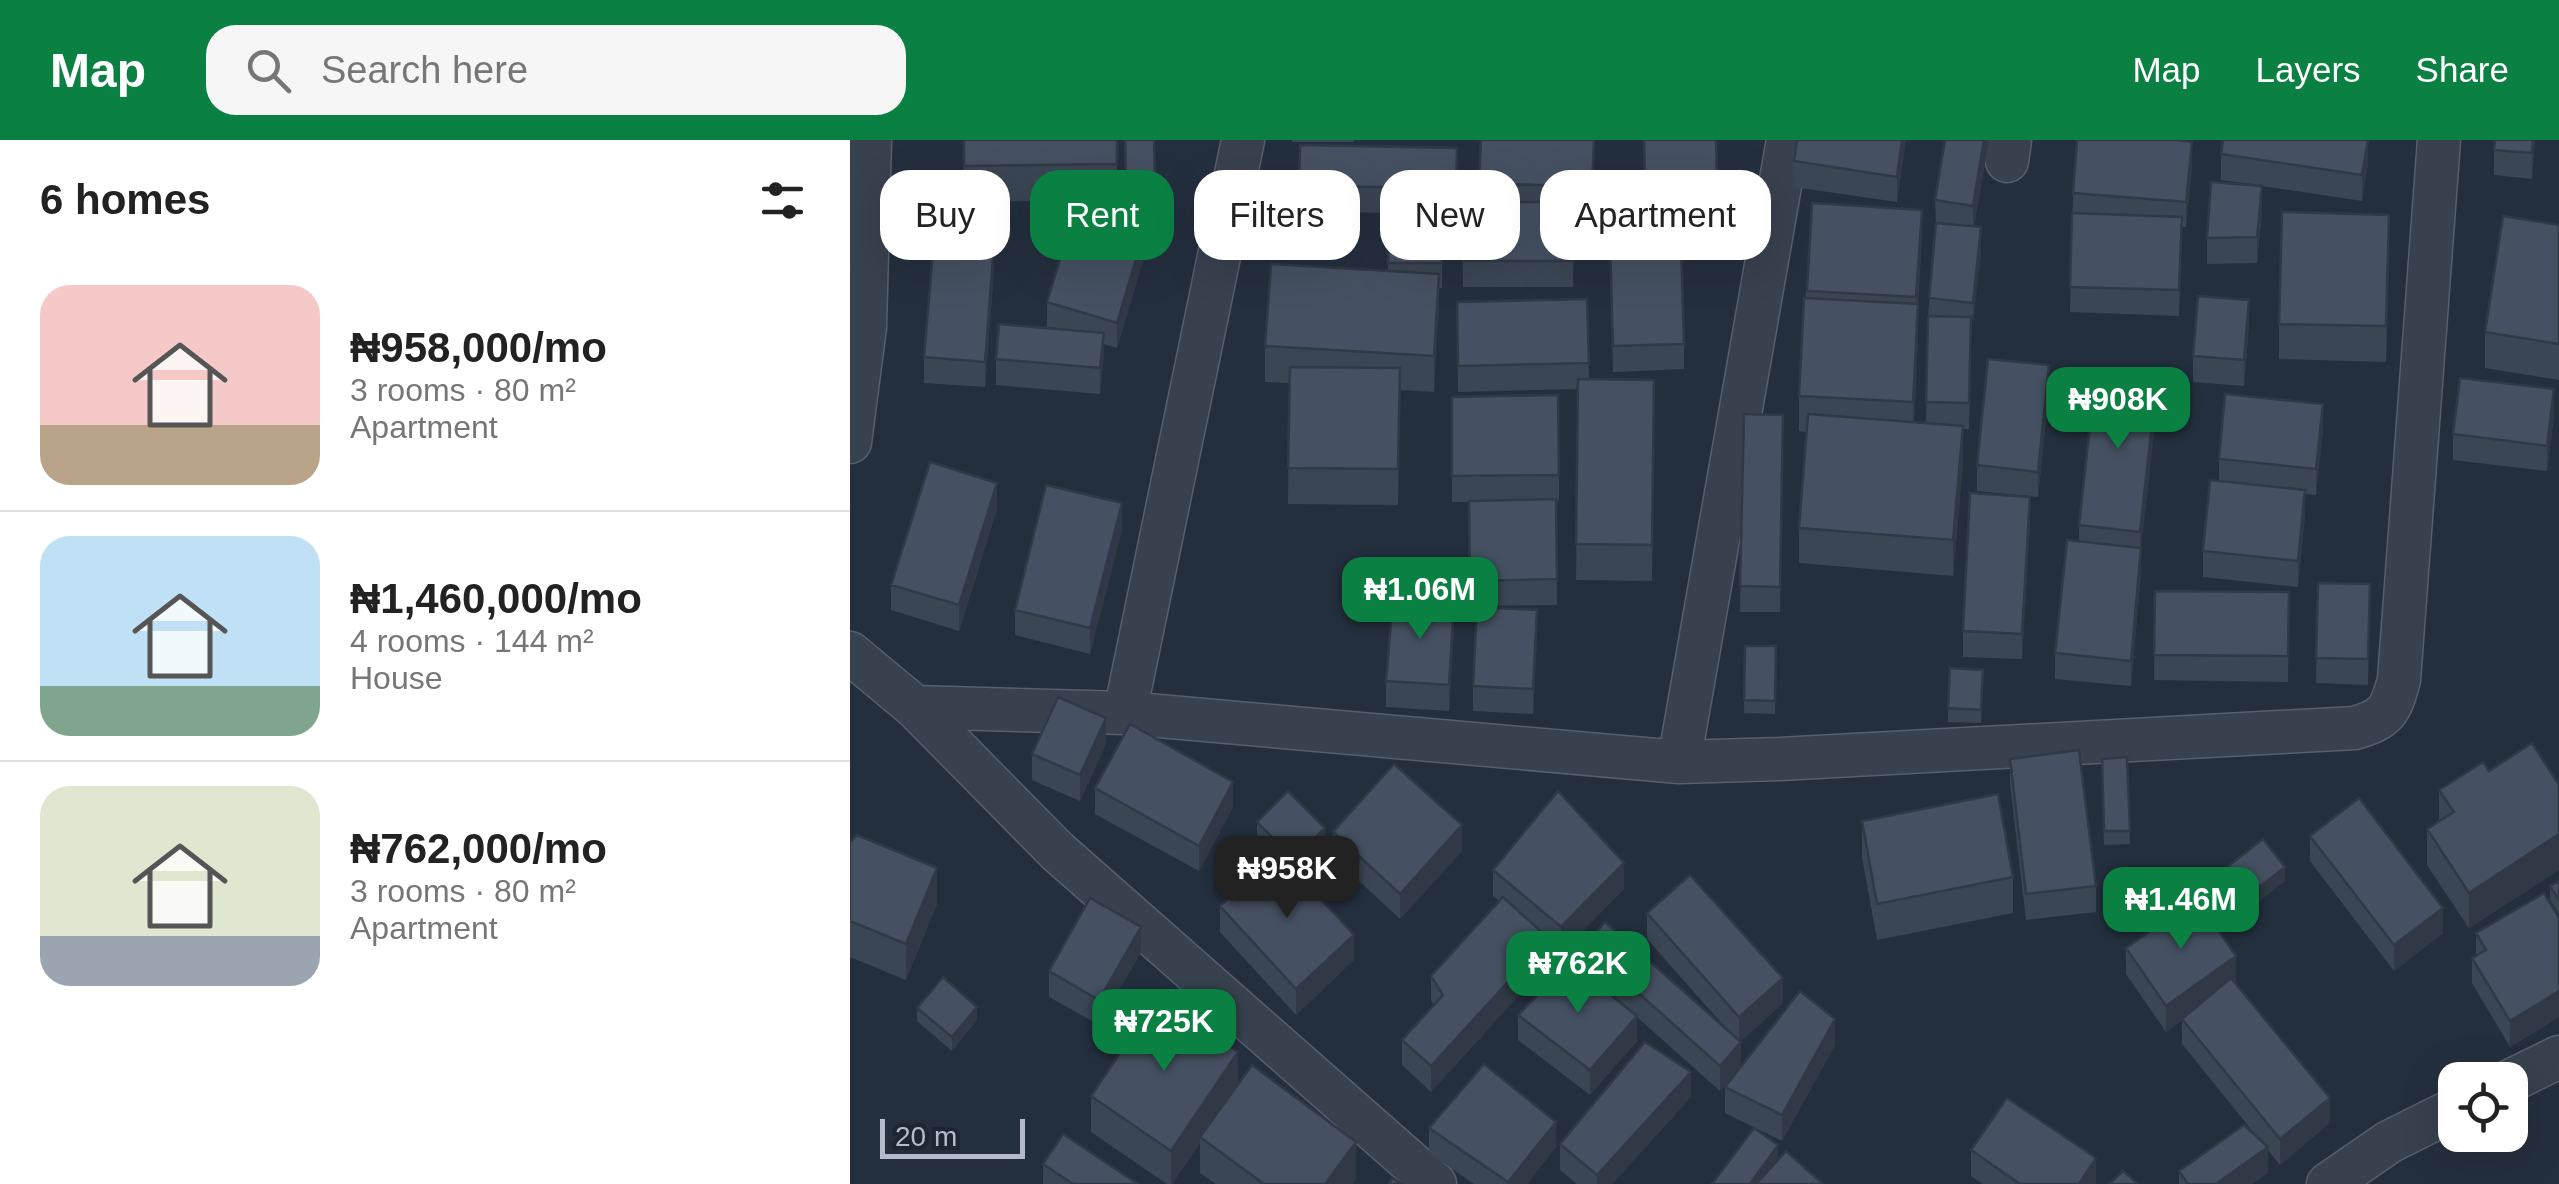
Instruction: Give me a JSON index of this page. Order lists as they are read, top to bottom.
{
  "scale_bar": "20 m",
  "page": {
    "header": "Map",
    "search": "Search here",
    "nav": ["Map", "Layers", "Share"],
    "heading": "6 homes",
    "chip": [
      "Buy",
      "Rent",
      "Filters",
      "New",
      "Apartment"
    ],
    "list": [
      {
        "name": "₦958,000/mo",
        "note": "3 rooms · 80 m² · Apartment"
      },
      {
        "name": "₦1,460,000/mo",
        "note": "4 rooms · 144 m² · House"
      },
      {
        "name": "₦762,000/mo",
        "note": "3 rooms · 80 m² · Apartment"
      }
    ],
    "price": [
      "₦908K",
      "₦1.06M",
      "₦958K",
      "₦1.46M",
      "₦762K",
      "₦725K"
    ],
    "scale": "20 m"
  }
}
